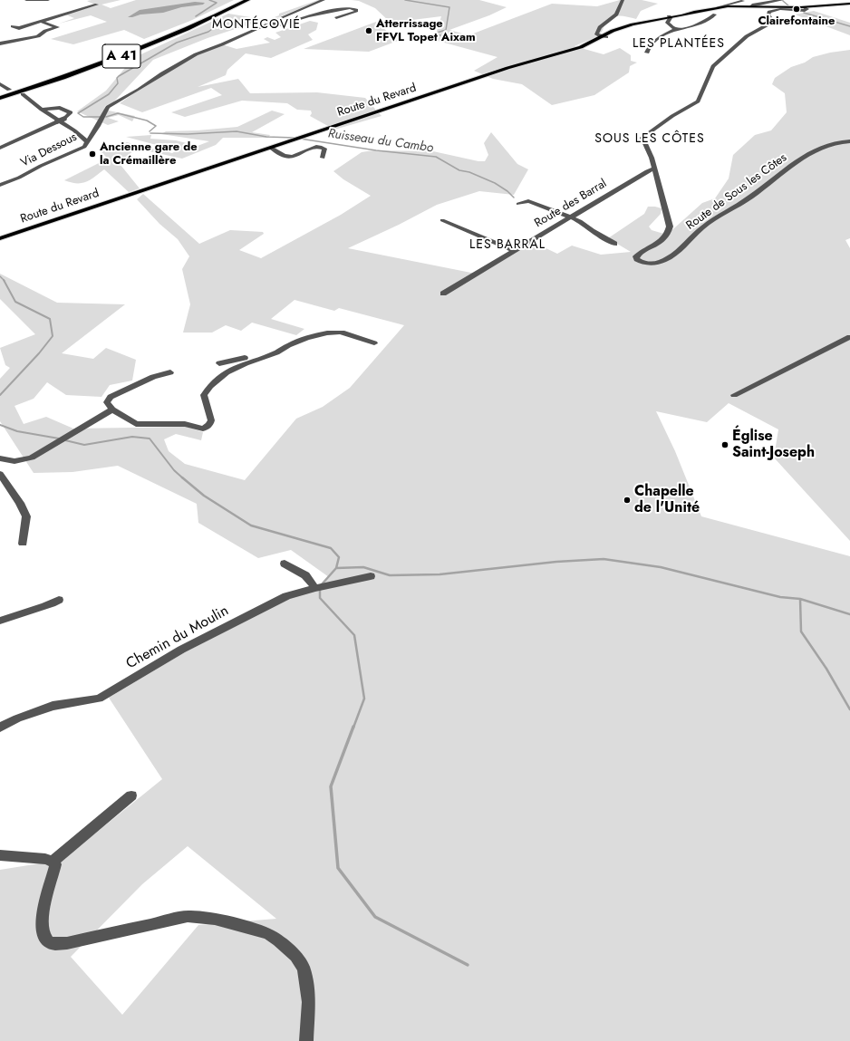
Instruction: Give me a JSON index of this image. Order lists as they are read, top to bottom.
{
  "streets": {
    "highway": ["A 41"],
    "main road": ["Route du Revard"],
    "street": [
      "Via Dessous",
      "Route de Sous les Côtes",
      "Route des Barral",
      "Chemin du Moulin"
    ]
  },
  "crossings": [
    ["Route du Revard", "Route de Sous les Côtes"],
    ["Route de Sous les Côtes", "Route des Barral"]
  ],
  "districts": [
    "MONTÉCOVIÉ",
    "LES PLANTÉES",
    "SOUS LES CÔTES",
    "LES BARRAL"
  ],
  "water": ["Ruisseau du Cambo"],
  "places": [
    "Clairefontaine",
    "Atterrissage FFVL Topet Aixam",
    "Ancienne gare de la Crémaillère",
    "Église Saint-Joseph",
    "Chapelle de l'Unité"
  ]
}
